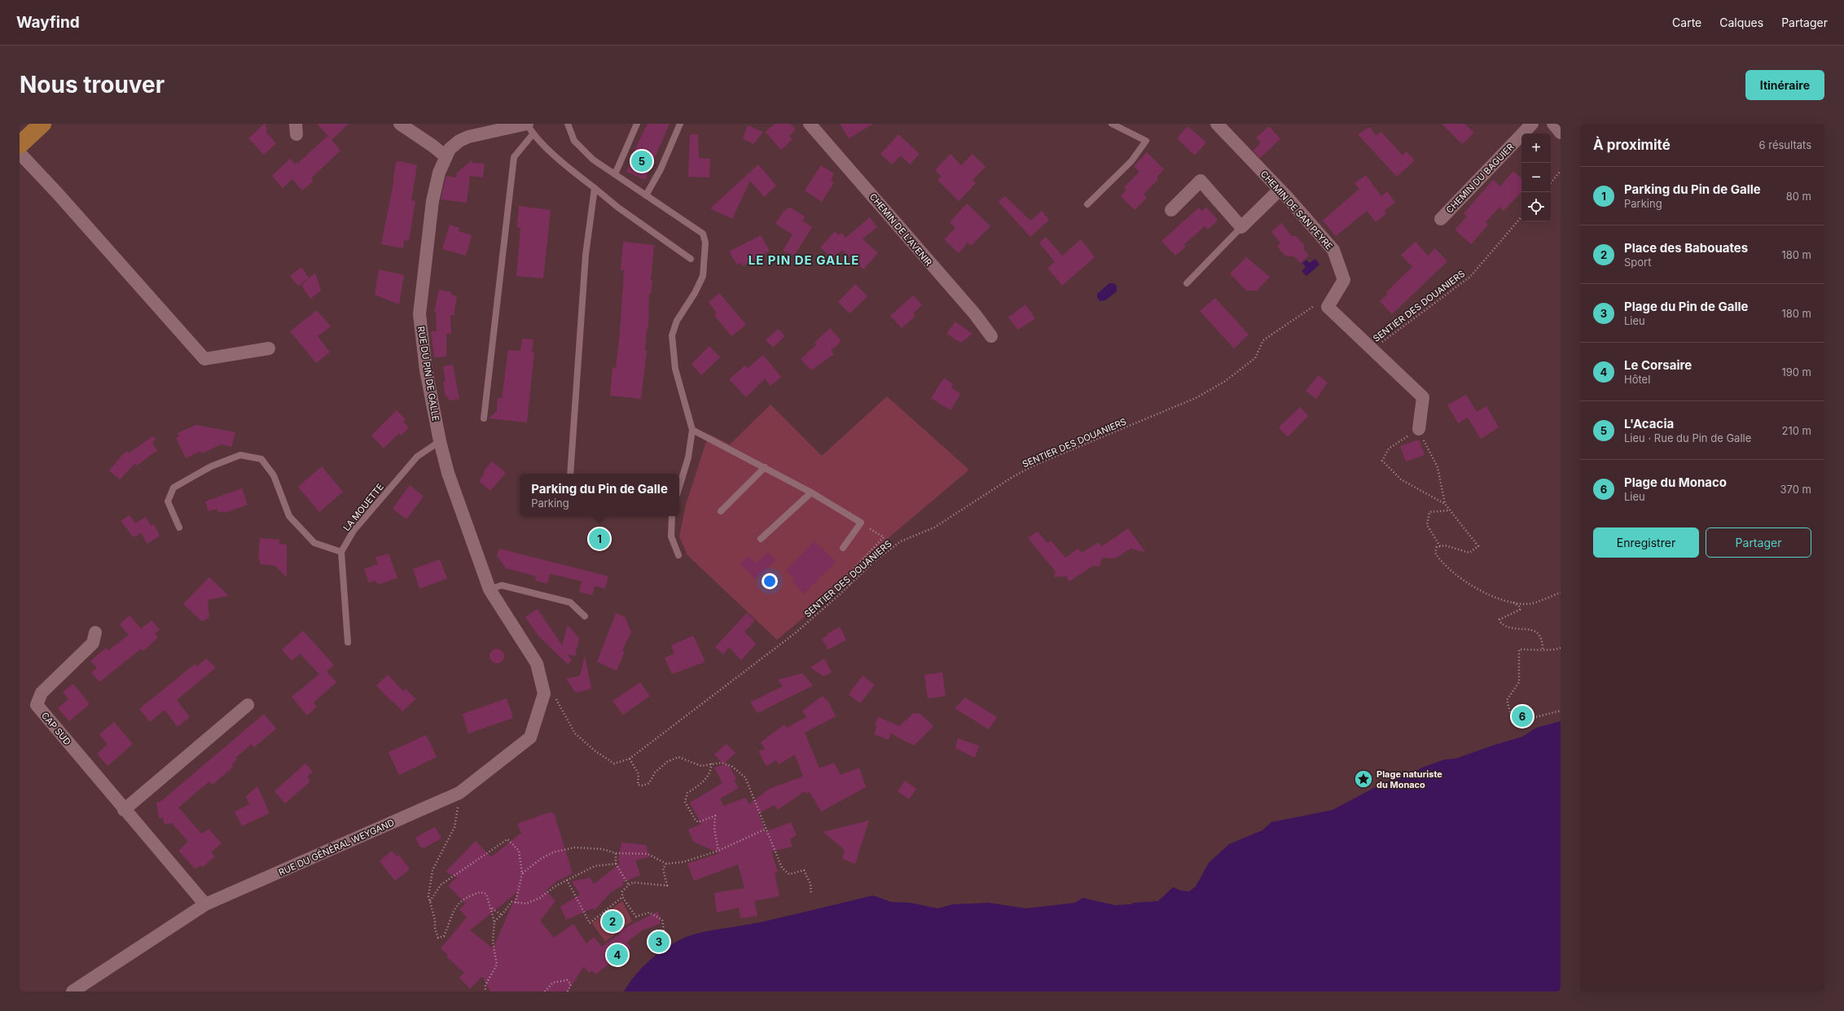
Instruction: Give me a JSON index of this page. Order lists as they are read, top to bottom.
{
  "streets": {
    "street": [
      "CHEMIN DU BAGUIER",
      "CHEMIN DE SAN PEYRE",
      "CHEMIN DE L'AVENIR",
      "RUE DU PIN DE GALLE",
      "CAP SUD",
      "RUE DU GÉNÉRAL WEYGAND"
    ],
    "lane": ["LA MOUETTE"],
    "path": ["SENTIER DES DOUANIERS"]
  },
  "crossings": [
    ["CHEMIN DE SAN PEYRE", "SENTIER DES DOUANIERS"],
    ["RUE DU PIN DE GALLE", "LA MOUETTE"],
    ["RUE DU PIN DE GALLE", "RUE DU GÉNÉRAL WEYGAND"],
    ["CAP SUD", "RUE DU GÉNÉRAL WEYGAND"]
  ],
  "districts": ["LE PIN DE GALLE"],
  "places": {
    "place": ["Plage naturiste du Monaco"]
  },
  "page": {
    "header": "Wayfind",
    "nav": ["Carte", "Calques", "Partager"],
    "buttons": [
      "Itinéraire",
      ["Enregistrer", "Partager"]
    ],
    "title": "Nous trouver",
    "heading": ["À proximité", "6 résultats"],
    "map_buttons": ["+", "−"],
    "pins": [
      "5",
      "1",
      "6",
      "2",
      "3",
      "4"
    ],
    "list": [
      {
        "mark": "1",
        "name": "Parking du Pin de Galle",
        "note": "Parking",
        "value": "80 m"
      },
      {
        "mark": "2",
        "name": "Place des Babouates",
        "note": "Sport",
        "value": "180 m"
      },
      {
        "mark": "3",
        "name": "Plage du Pin de Galle",
        "note": "Lieu",
        "value": "180 m"
      },
      {
        "mark": "4",
        "name": "Le Corsaire",
        "note": "Hôtel",
        "value": "190 m"
      },
      {
        "mark": "5",
        "name": "L'Acacia",
        "note": "Lieu · Rue du Pin de Galle",
        "value": "210 m"
      },
      {
        "mark": "6",
        "name": "Plage du Monaco",
        "note": "Lieu",
        "value": "370 m"
      }
    ],
    "popup": ["Parking du Pin de Galle", "Parking"]
  }
}
